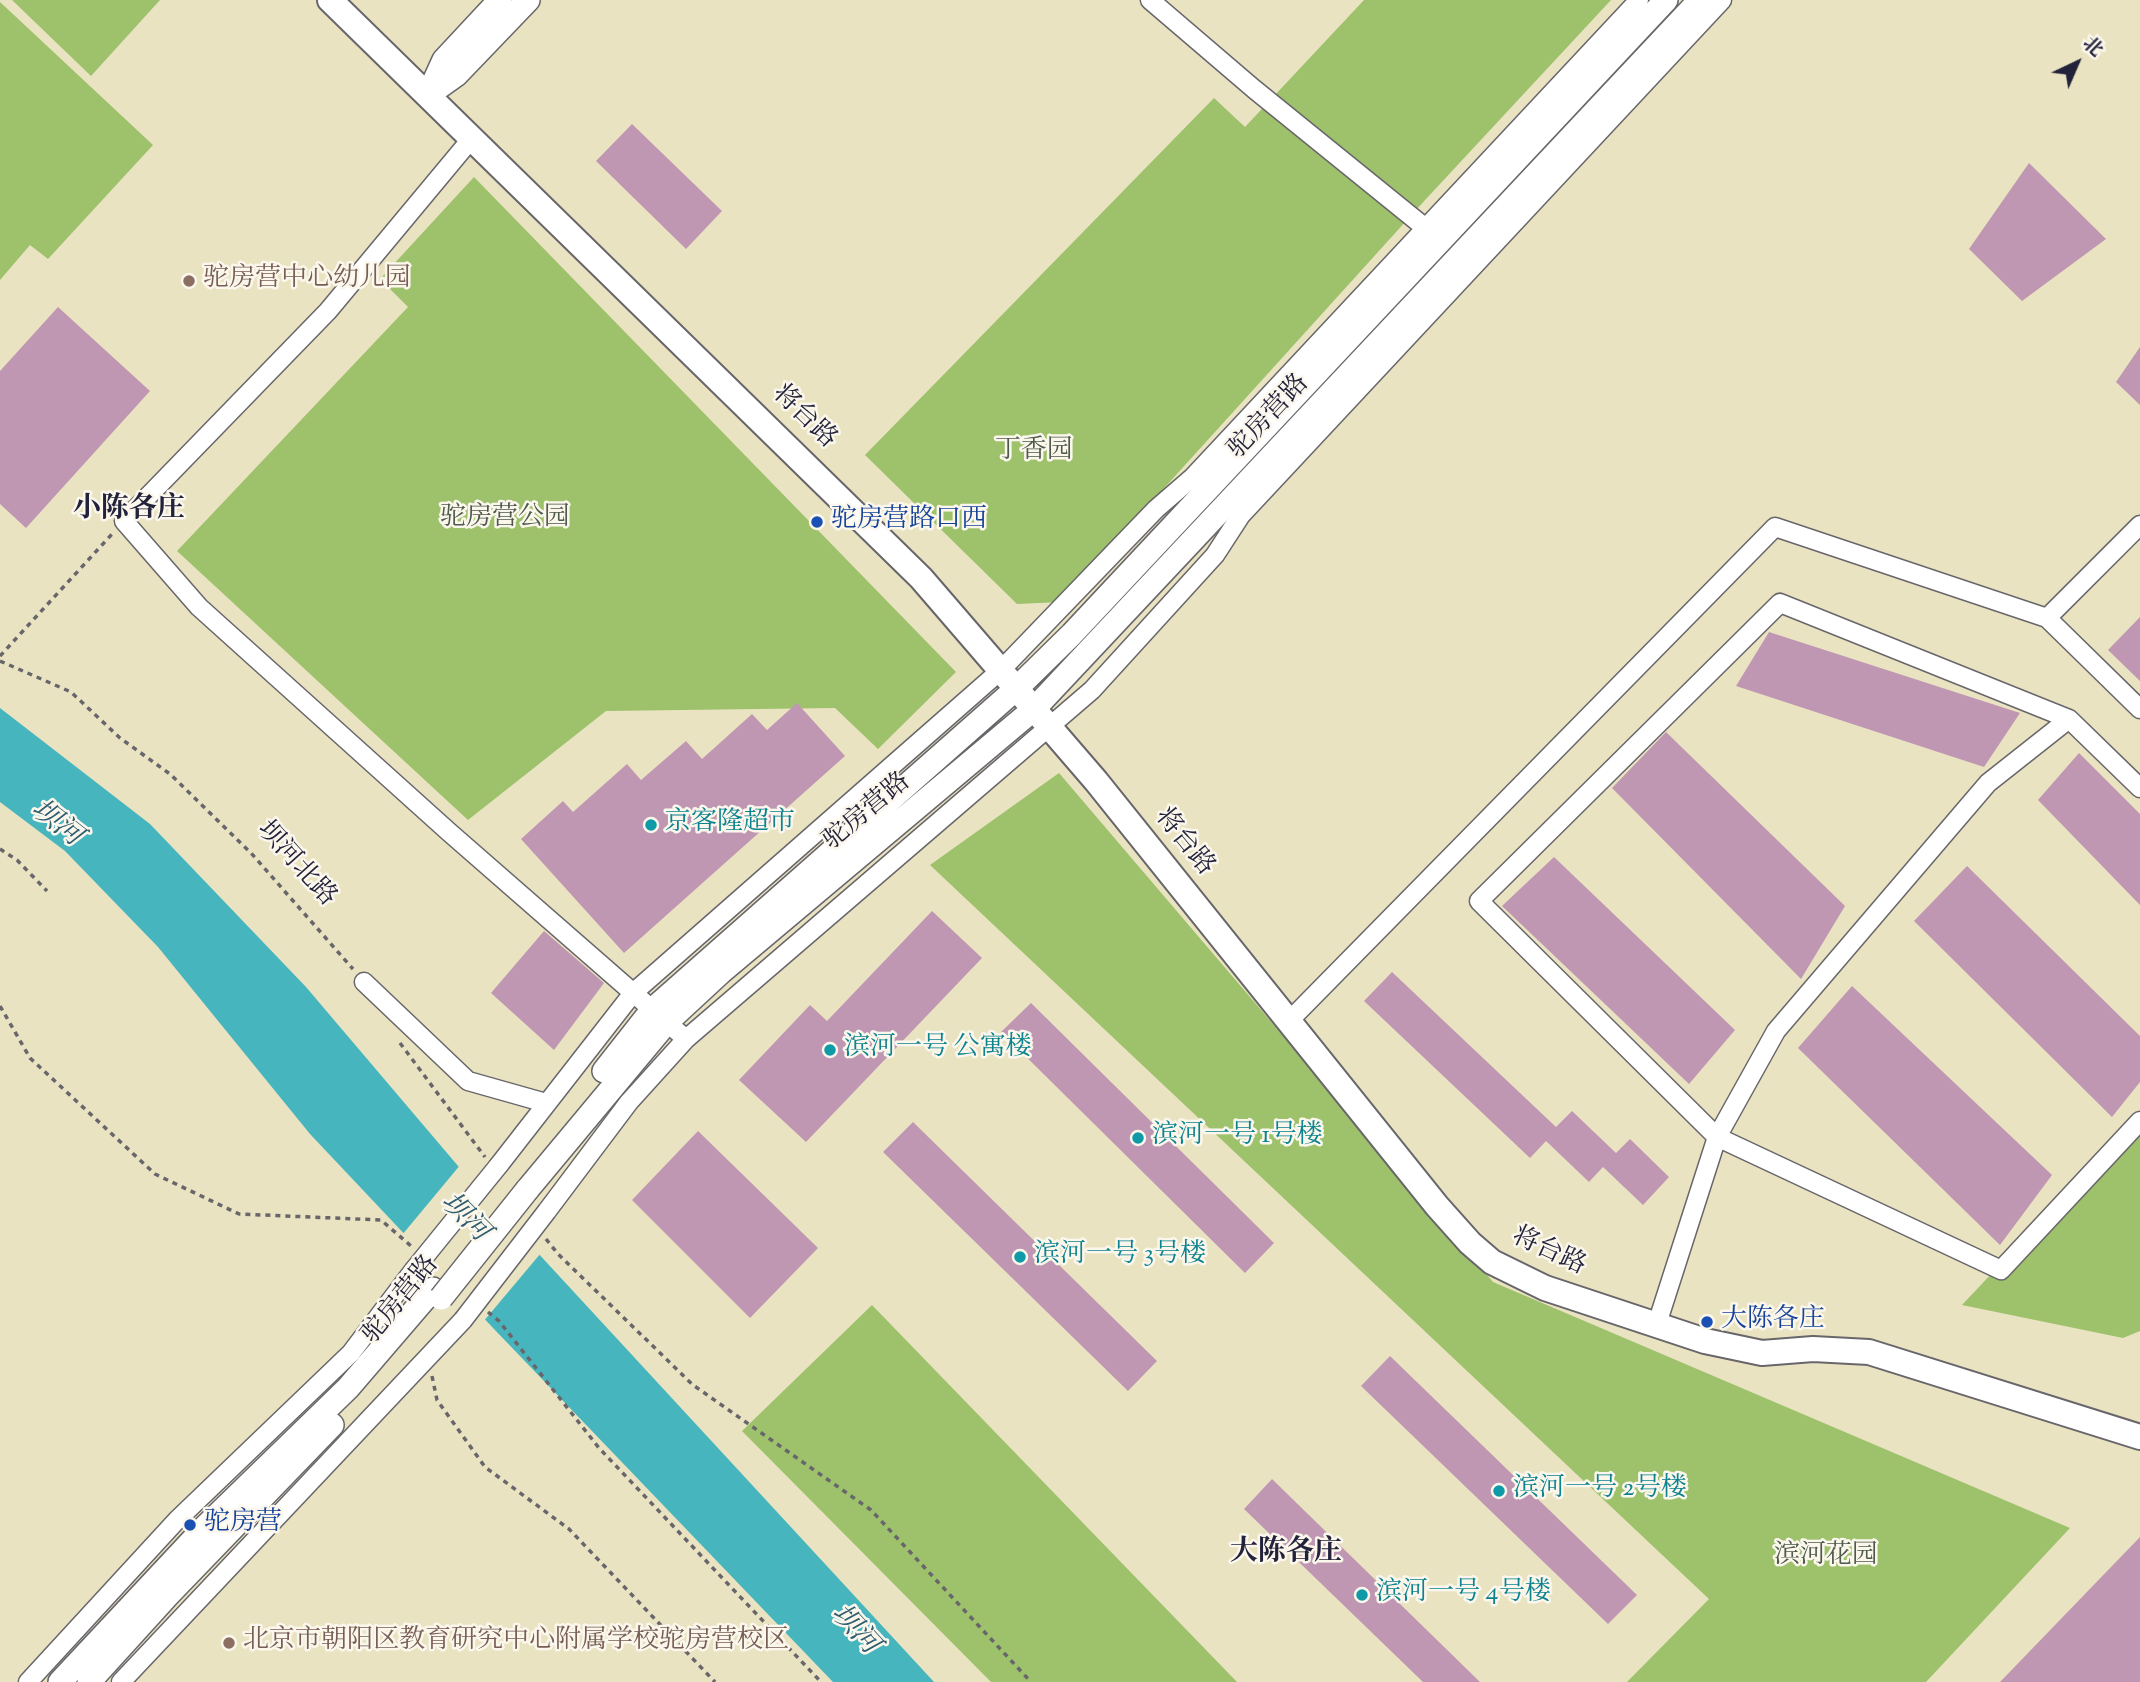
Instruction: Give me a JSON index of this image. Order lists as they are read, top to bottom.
{
  "streets": {
    "main road": ["将台路"],
    "street": ["驼房营路"],
    "path": ["坝河北路"]
  },
  "crossings": [
    ["将台路", "驼房营路"]
  ],
  "districts": ["小陈各庄", "大陈各庄"],
  "water": ["坝河"],
  "parks": ["丁香园", "驼房营公园", "滨河花园"],
  "places": [
    "驼房营中心幼儿园",
    "驼房营路口西",
    "京客隆超市",
    "滨河一号 公寓楼",
    "滨河一号 1号楼",
    "滨河一号 3号楼",
    "大陈各庄",
    "滨河一号 2号楼",
    "驼房营",
    "滨河一号 4号楼",
    "北京市朝阳区教育研究中心附属学校驼房营校区"
  ],
  "north": "top right"
}
